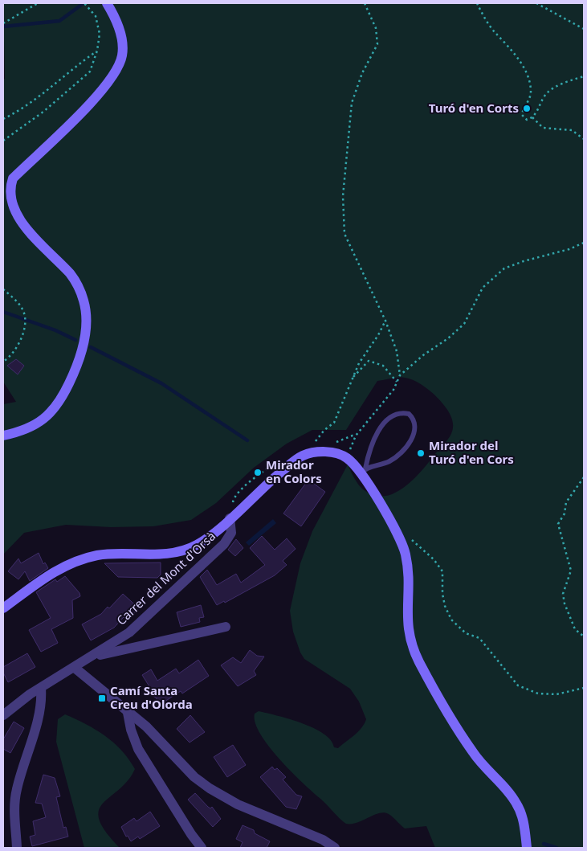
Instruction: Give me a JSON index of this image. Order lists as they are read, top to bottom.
{
  "streets": {
    "street": ["Carrer del Mont d'Orsà"]
  },
  "places": {
    "other": ["Turó d'en Corts", "Mirador del Turó d'en Cors", "Mirador en Colors"],
    "transit": ["Camí Santa Creu d'Olorda"]
  }
}
